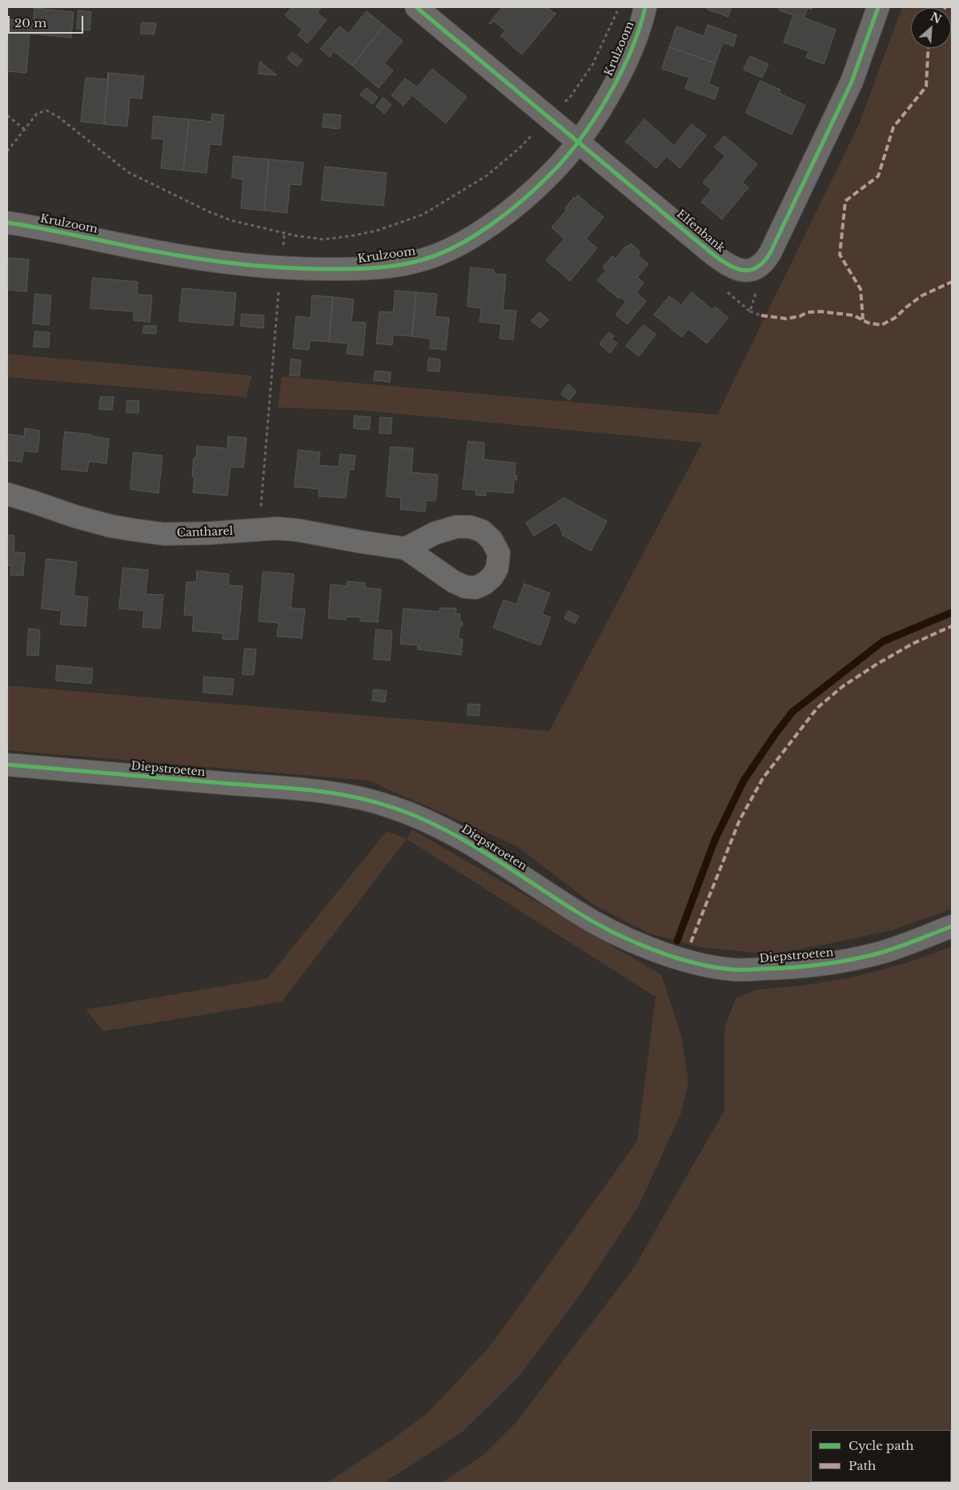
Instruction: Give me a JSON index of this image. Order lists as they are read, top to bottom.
{
  "streets": {
    "street": [
      "Krulzoom",
      "Elfenbank",
      "Cantharel",
      "Diepstroeten"
    ]
  },
  "crossings": [
    ["Krulzoom", "Elfenbank"]
  ],
  "legend": ["Cycle path", "Path"],
  "scale_bar": "20 m",
  "north": "top right"
}
